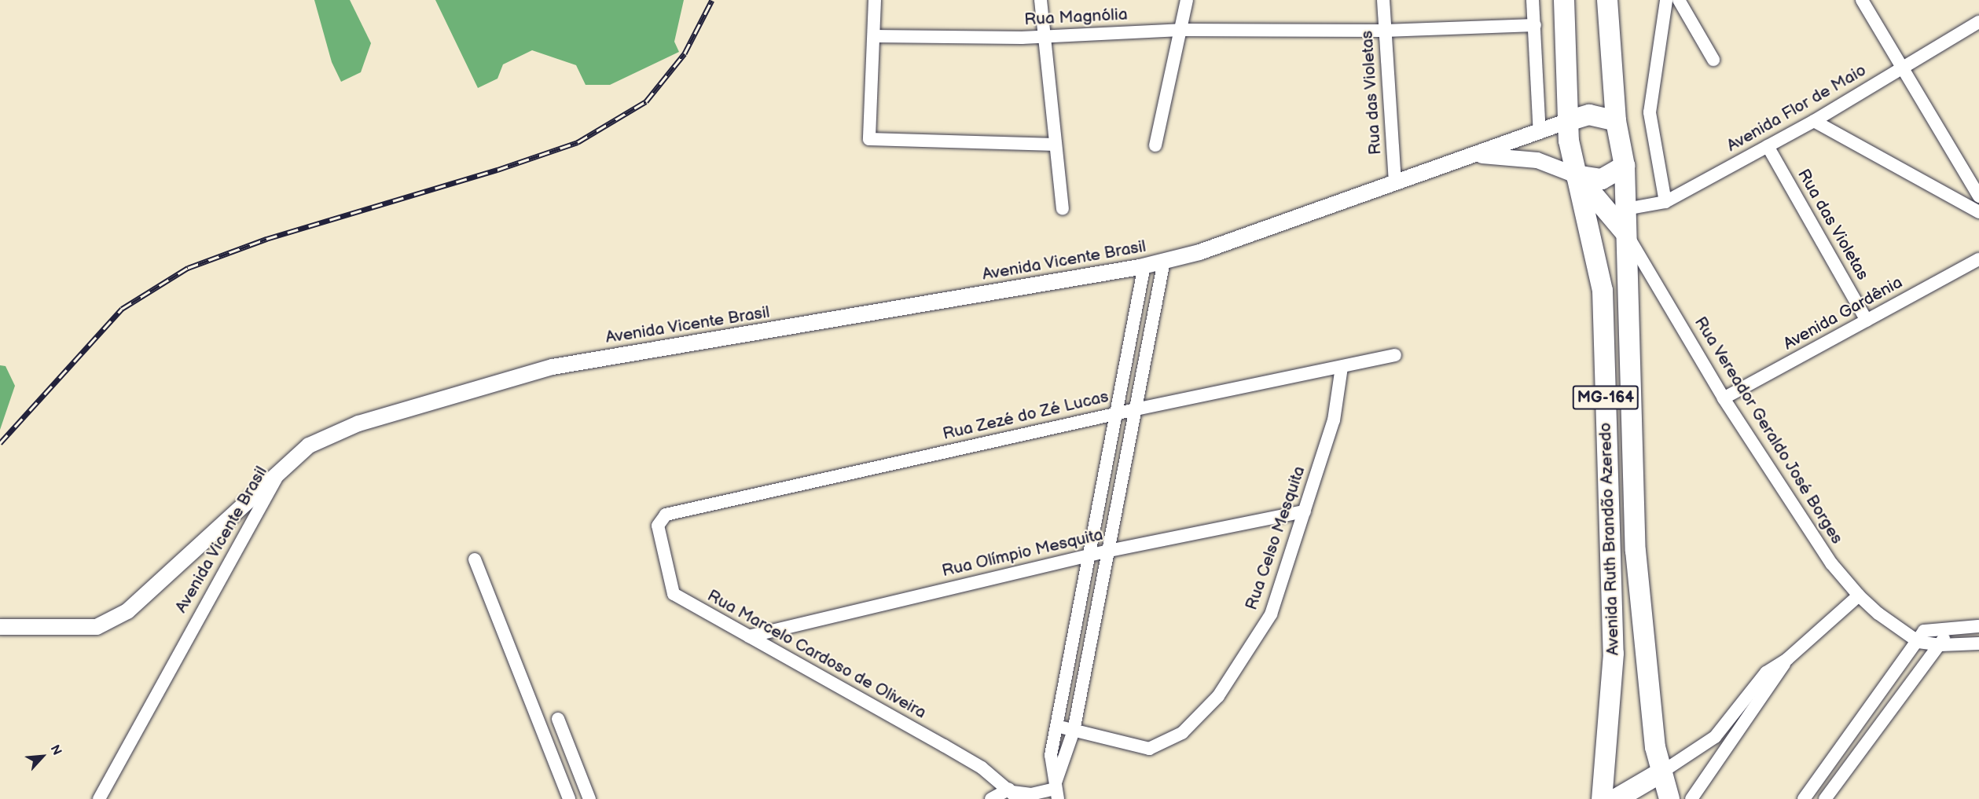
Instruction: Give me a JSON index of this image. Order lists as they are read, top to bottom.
{
  "streets": {
    "main road": ["MG-164", "Avenida Ruth Brandão Azeredo"],
    "street": [
      "Rua Magnólia",
      "Rua das Violetas",
      "Avenida Flor de Maio",
      "Avenida Vicente Brasil",
      "Avenida Gardênia",
      "Rua Zezé do Zé Lucas",
      "Rua Vereador Geraldo José Borges",
      "Rua Celso Mesquita",
      "Rua Olímpio Mesquita",
      "Rua Marcelo Cardoso de Oliveira"
    ]
  },
  "crossings": [
    ["Rua Magnólia", "Rua das Violetas"],
    ["Rua das Violetas", "Avenida Flor de Maio"],
    ["Rua das Violetas", "Avenida Vicente Brasil"],
    ["Rua das Violetas", "Avenida Gardênia"],
    ["Avenida Flor de Maio", "Avenida Ruth Brandão Azeredo"],
    ["Avenida Vicente Brasil", "Avenida Ruth Brandão Azeredo"],
    ["Avenida Gardênia", "Rua Vereador Geraldo José Borges"],
    ["Rua Zezé do Zé Lucas", "Rua Celso Mesquita"],
    ["Rua Zezé do Zé Lucas", "Rua Marcelo Cardoso de Oliveira"],
    ["Rua Vereador Geraldo José Borges", "Avenida Ruth Brandão Azeredo"],
    ["Rua Celso Mesquita", "Rua Olímpio Mesquita"],
    ["Rua Olímpio Mesquita", "Rua Marcelo Cardoso de Oliveira"]
  ],
  "north": "top right"
}
